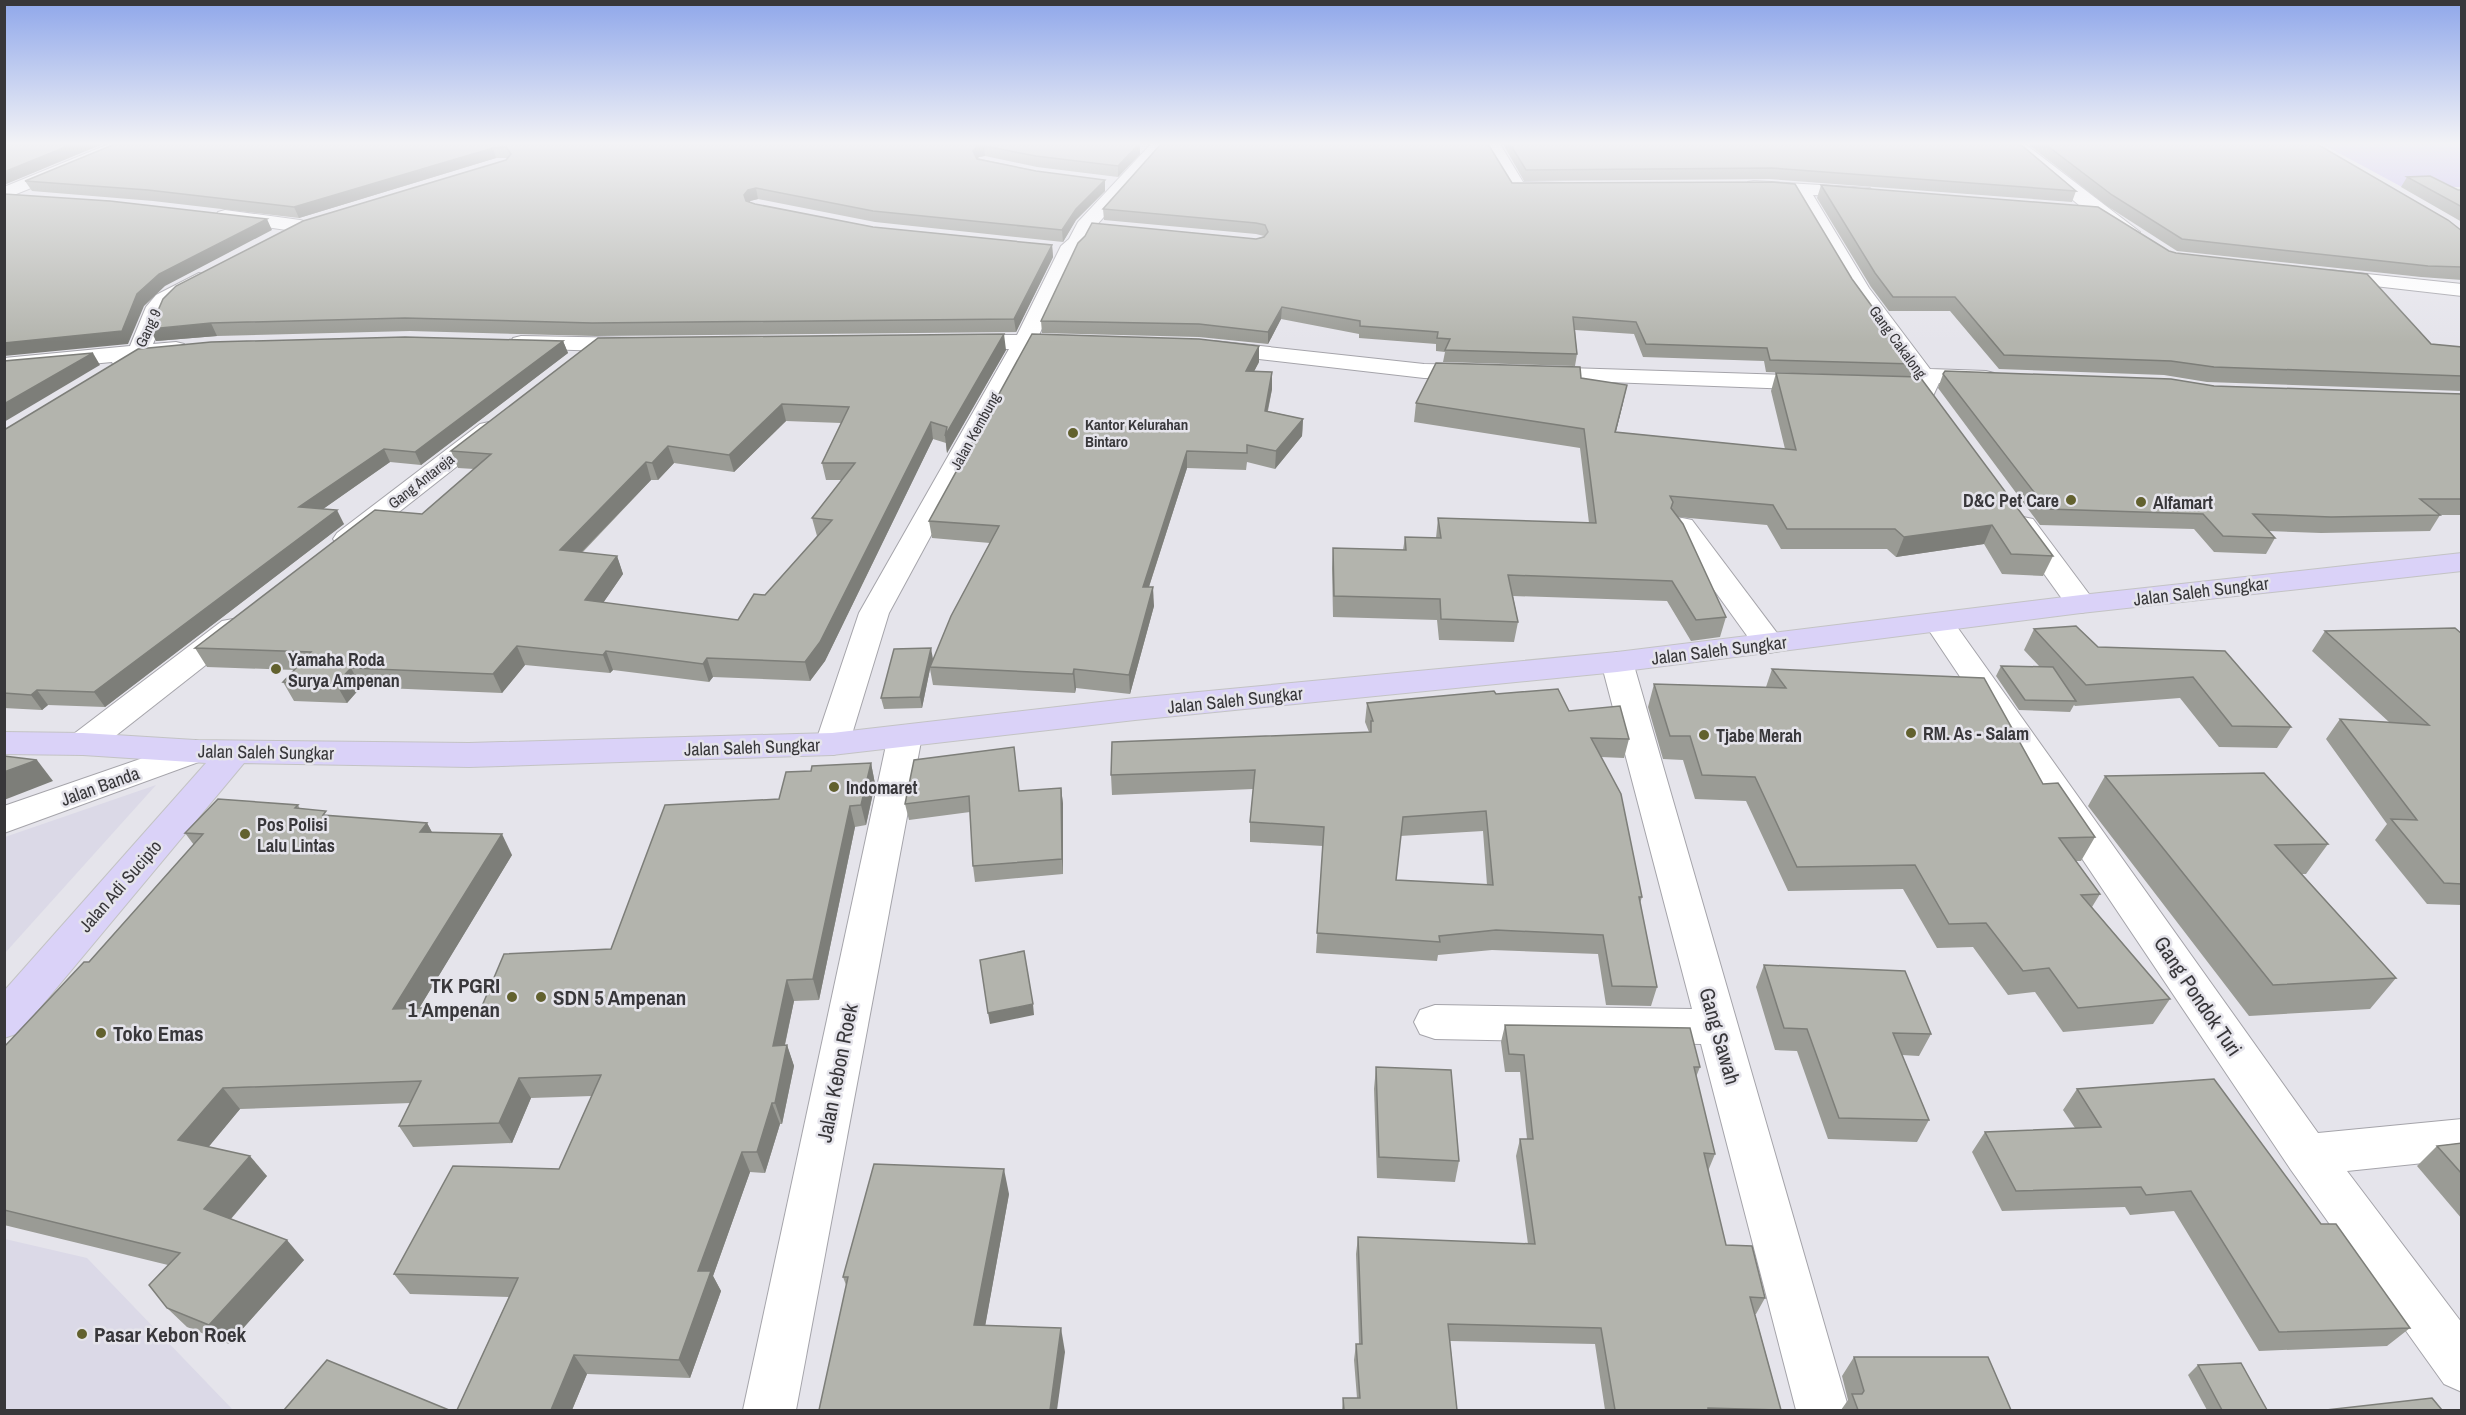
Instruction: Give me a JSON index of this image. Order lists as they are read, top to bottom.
{
  "streets": {
    "highway": ["Jalan Saleh Sungkar", "Jalan Adi Sucipto"],
    "street": [
      "Gang 9",
      "Gang Cakalong",
      "Jalan Kembung",
      "Gang Antareja",
      "Jalan Banda",
      "Gang Pondok Turi",
      "Gang Sawah",
      "Jalan Kebon Roek"
    ]
  },
  "crossings": [
    ["Jalan Kembung", "Jalan Saleh Sungkar"],
    ["Jalan Saleh Sungkar", "Jalan Banda"],
    ["Jalan Saleh Sungkar", "Jalan Adi Sucipto"],
    ["Jalan Saleh Sungkar", "Gang Pondok Turi"],
    ["Jalan Saleh Sungkar", "Gang Sawah"],
    ["Jalan Saleh Sungkar", "Jalan Kebon Roek"]
  ],
  "places": [
    "Kantor Kelurahan Bintaro",
    "D&C Pet Care",
    "Alfamart",
    "Yamaha Roda Surya Ampenan",
    "RM. As - Salam",
    "Tjabe Merah",
    "Indomaret",
    "Pos Polisi Lalu Lintas",
    "TK PGRI 1 Ampenan",
    "SDN 5 Ampenan",
    "Toko Emas",
    "Pasar Kebon Roek"
  ]
}
